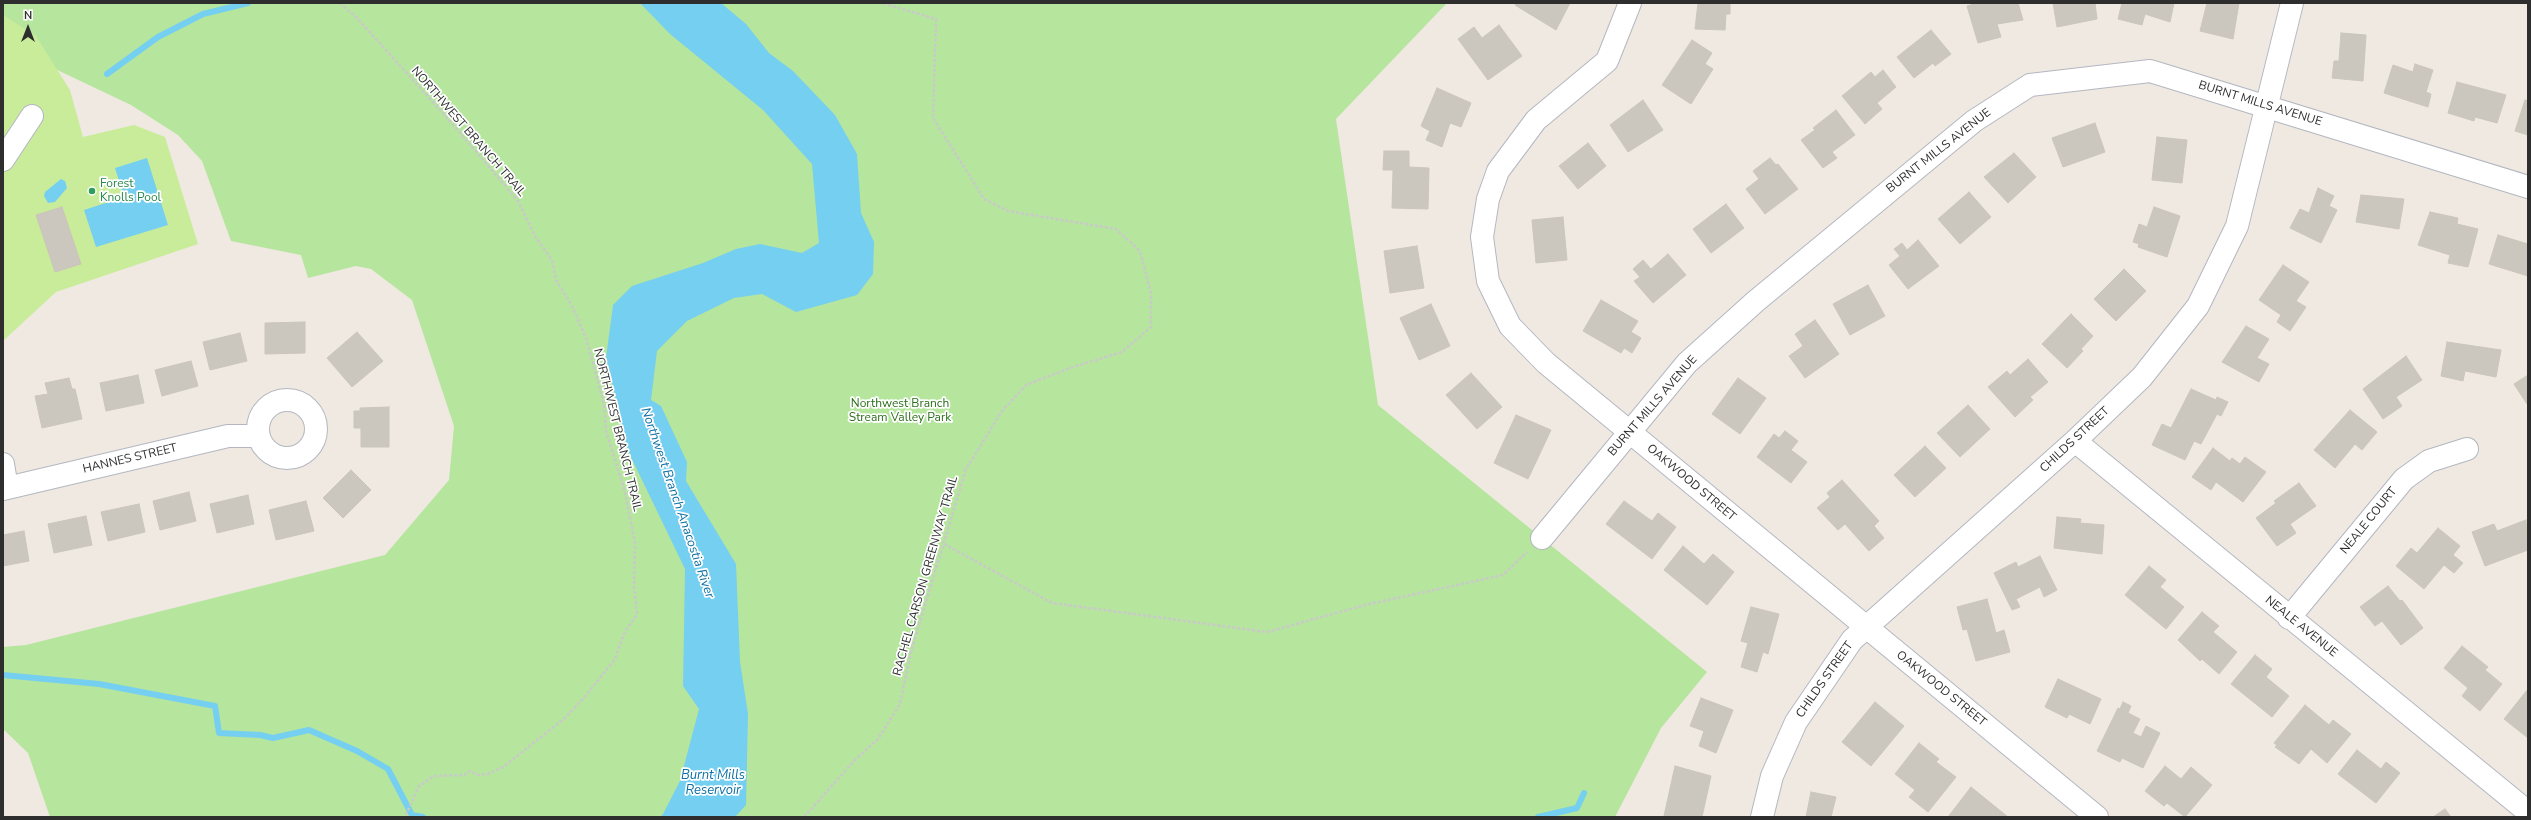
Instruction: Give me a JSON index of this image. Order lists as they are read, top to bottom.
{
  "streets": {
    "street": [
      "BURNT MILLS AVENUE",
      "CHILDS STREET",
      "HANNES STREET",
      "OAKWOOD STREET",
      "NEALE COURT",
      "NEALE AVENUE"
    ],
    "path": ["NORTHWEST BRANCH TRAIL", "RACHEL CARSON GREENWAY TRAIL"]
  },
  "crossings": [
    ["BURNT MILLS AVENUE", "CHILDS STREET"],
    ["BURNT MILLS AVENUE", "OAKWOOD STREET"],
    ["CHILDS STREET", "OAKWOOD STREET"],
    ["CHILDS STREET", "NEALE AVENUE"],
    ["NEALE COURT", "NEALE AVENUE"]
  ],
  "water": ["Northwest Branch Anacostia River", "Burnt Mills Reservoir"],
  "parks": ["Northwest Branch Stream Valley Park"],
  "places": ["Forest Knolls Pool"],
  "north": "top"
}
